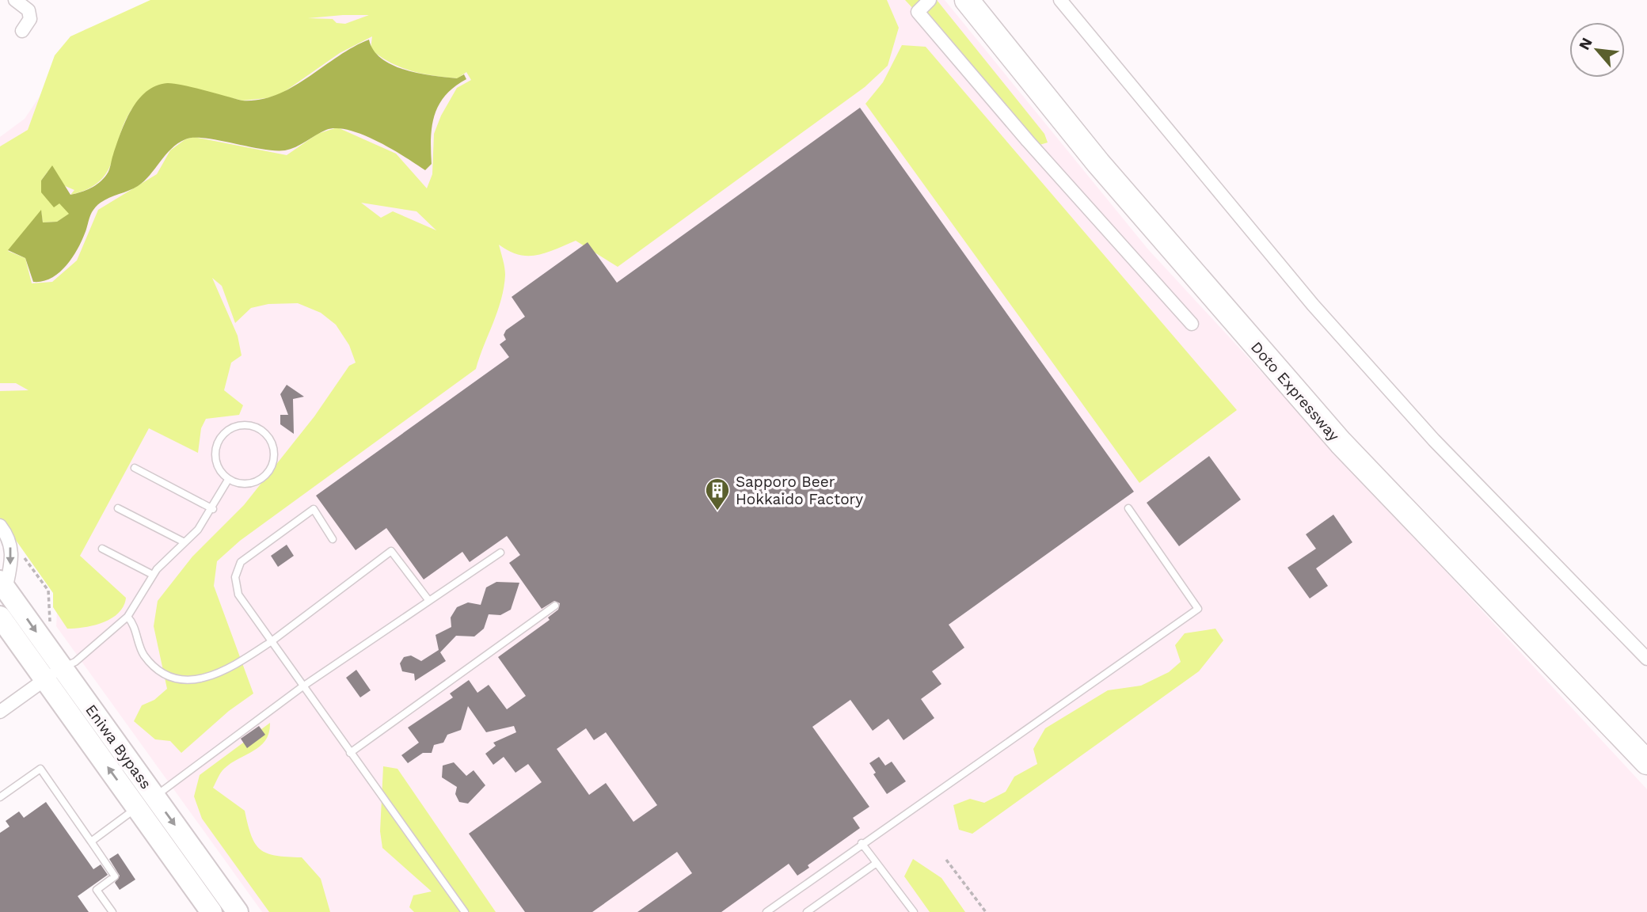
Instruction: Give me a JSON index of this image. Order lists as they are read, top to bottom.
{
  "streets": {
    "highway": ["Doto Expressway", "Eniwa Bypass"]
  },
  "places": {
    "building": ["Sapporo Beer Hokkaido Factory"]
  },
  "north": "top left"
}
